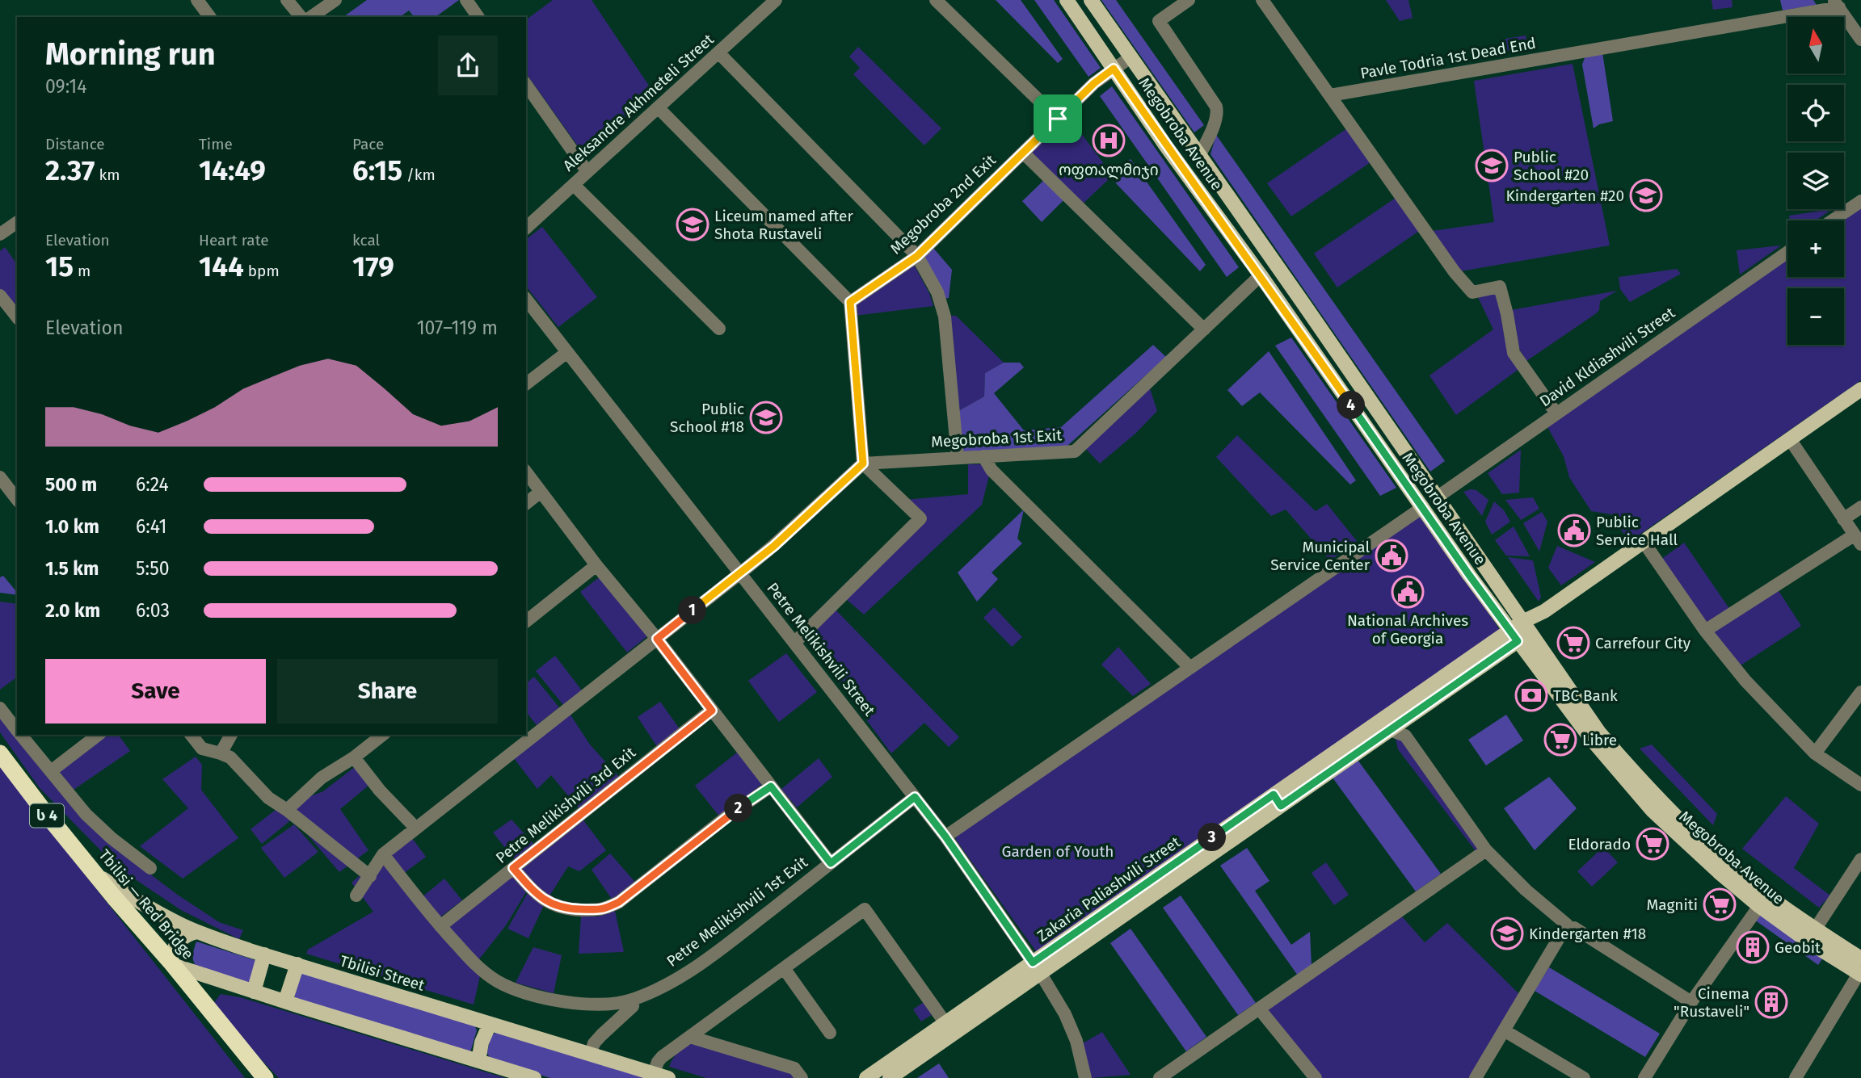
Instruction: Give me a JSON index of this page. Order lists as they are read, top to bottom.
{
  "streets": {
    "highway": ["ს 4", "Tbilisi — Red Bridge"],
    "main road": ["Megobroba Avenue", "Zakaria Paliashvili Street", "Tbilisi Street"],
    "street": [
      "Pavle Todria 1st Dead End",
      "Aleksandre Akhmeteli Street",
      "Megobroba 2nd Exit",
      "David Kldiashvili Street",
      "Megobroba 1st Exit",
      "Petre Melikishvili Street",
      "Petre Melikishvili 3rd Exit",
      "Petre Melikishvili 1st Exit"
    ]
  },
  "crossings": [
    ["Megobroba Avenue", "Megobroba 2nd Exit"],
    ["Megobroba Avenue", "David Kldiashvili Street"],
    ["Megobroba Avenue", "Megobroba 1st Exit"],
    ["Megobroba Avenue", "Zakaria Paliashvili Street"],
    ["Petre Melikishvili Street", "Zakaria Paliashvili Street"],
    ["Petre Melikishvili Street", "Petre Melikishvili 1st Exit"],
    ["Petre Melikishvili 3rd Exit", "Petre Melikishvili 1st Exit"],
    ["Tbilisi — Red Bridge", "Tbilisi Street"]
  ],
  "parks": ["Garden of Youth"],
  "places": {
    "hospital": ["ოფთალმიჯი"],
    "school or university": [
      "Public School #20",
      "Kindergarten #20",
      "Liceum named after Shota Rustaveli",
      "Public School #18",
      "Kindergarten #18"
    ],
    "public building": ["Public Service Hall", "Municipal Service Center", "National Archives of Georgia"],
    "supermarket": [
      "Carrefour City",
      "Libre",
      "Eldorado",
      "Magniti"
    ],
    "bank": ["TBC Bank"],
    "building": ["Geobit", "Cinema \"Rustaveli\""]
  },
  "north": "top",
  "page": {
    "map_buttons": ["+", "−"],
    "heading": ["Morning run", "09:14"],
    "stats": [
      ["Distance", "2.37 km"],
      ["Time", "14:49"],
      ["Pace", "6:15 /km"],
      ["Elevation", "15 m"],
      ["Heart rate", "144 bpm"],
      ["kcal", "179"]
    ],
    "chart": ["Elevation", "107–119 m"],
    "pins": [
      "4",
      "1",
      "2",
      "3"
    ],
    "list": [
      {
        "name": "500 m",
        "note": "6:24"
      },
      {
        "name": "1.0 km",
        "note": "6:41"
      },
      {
        "name": "1.5 km",
        "note": "5:50"
      },
      {
        "name": "2.0 km",
        "note": "6:03"
      }
    ],
    "buttons": ["Save", "Share"]
  }
}
